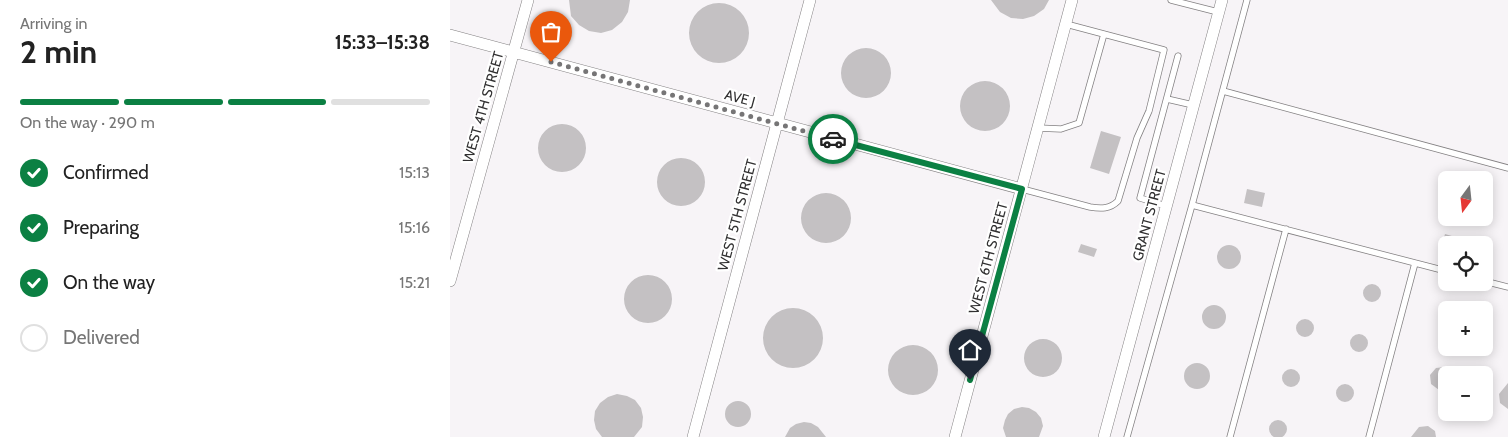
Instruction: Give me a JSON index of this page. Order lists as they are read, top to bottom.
{
  "streets": {
    "street": [
      "AVE J",
      "WEST 4TH STREET",
      "WEST 5TH STREET",
      "GRANT STREET",
      "WEST 6TH STREET"
    ]
  },
  "crossings": [
    ["AVE J", "WEST 4TH STREET"],
    ["AVE J", "WEST 5TH STREET"],
    ["AVE J", "WEST 6TH STREET"]
  ],
  "north": "bottom",
  "page": {
    "heading": ["2 min", "Arriving in", "15:33–15:38"],
    "bar": "On the way · 290 m",
    "list": [
      ["Confirmed", "15:13"],
      ["Preparing", "15:16"],
      ["On the way", "15:21"],
      "Delivered"
    ],
    "map_buttons": ["+", "−"]
  }
}
